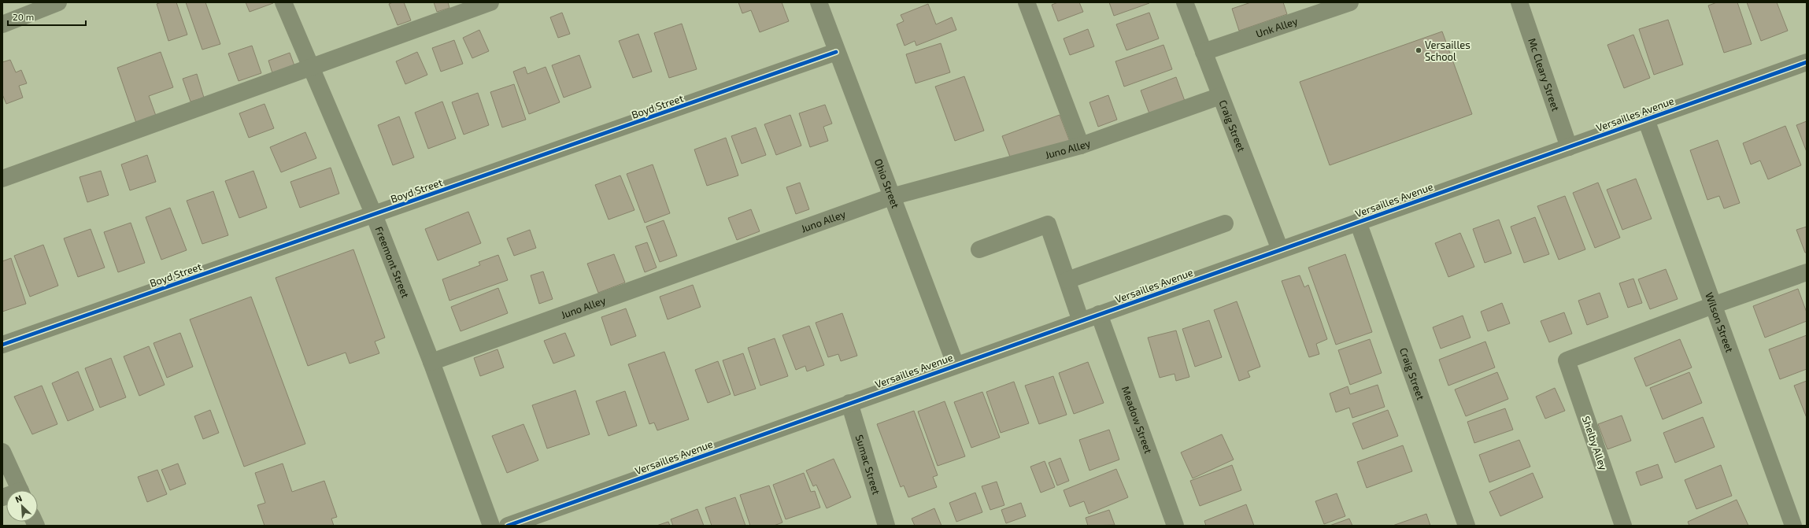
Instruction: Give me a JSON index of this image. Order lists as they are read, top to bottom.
{
  "streets": {
    "street": [
      "Unk Alley",
      "Mc Cleary Street",
      "Boyd Street",
      "Versailles Avenue",
      "Craig Street",
      "Juno Alley",
      "Ohio Street",
      "Freemont Street",
      "Wilson Street",
      "Meadow Street",
      "Shelby Alley",
      "Sumac Street"
    ]
  },
  "crossings": [
    ["Unk Alley", "Craig Street"],
    ["Mc Cleary Street", "Versailles Avenue"],
    ["Boyd Street", "Ohio Street"],
    ["Boyd Street", "Freemont Street"],
    ["Versailles Avenue", "Craig Street"],
    ["Versailles Avenue", "Ohio Street"],
    ["Versailles Avenue", "Wilson Street"],
    ["Versailles Avenue", "Meadow Street"],
    ["Versailles Avenue", "Sumac Street"],
    ["Craig Street", "Juno Alley"],
    ["Juno Alley", "Ohio Street"],
    ["Juno Alley", "Freemont Street"],
    ["Wilson Street", "Shelby Alley"]
  ],
  "places": ["Versailles School"],
  "scale_bar": "20 m",
  "north": "top left"
}
